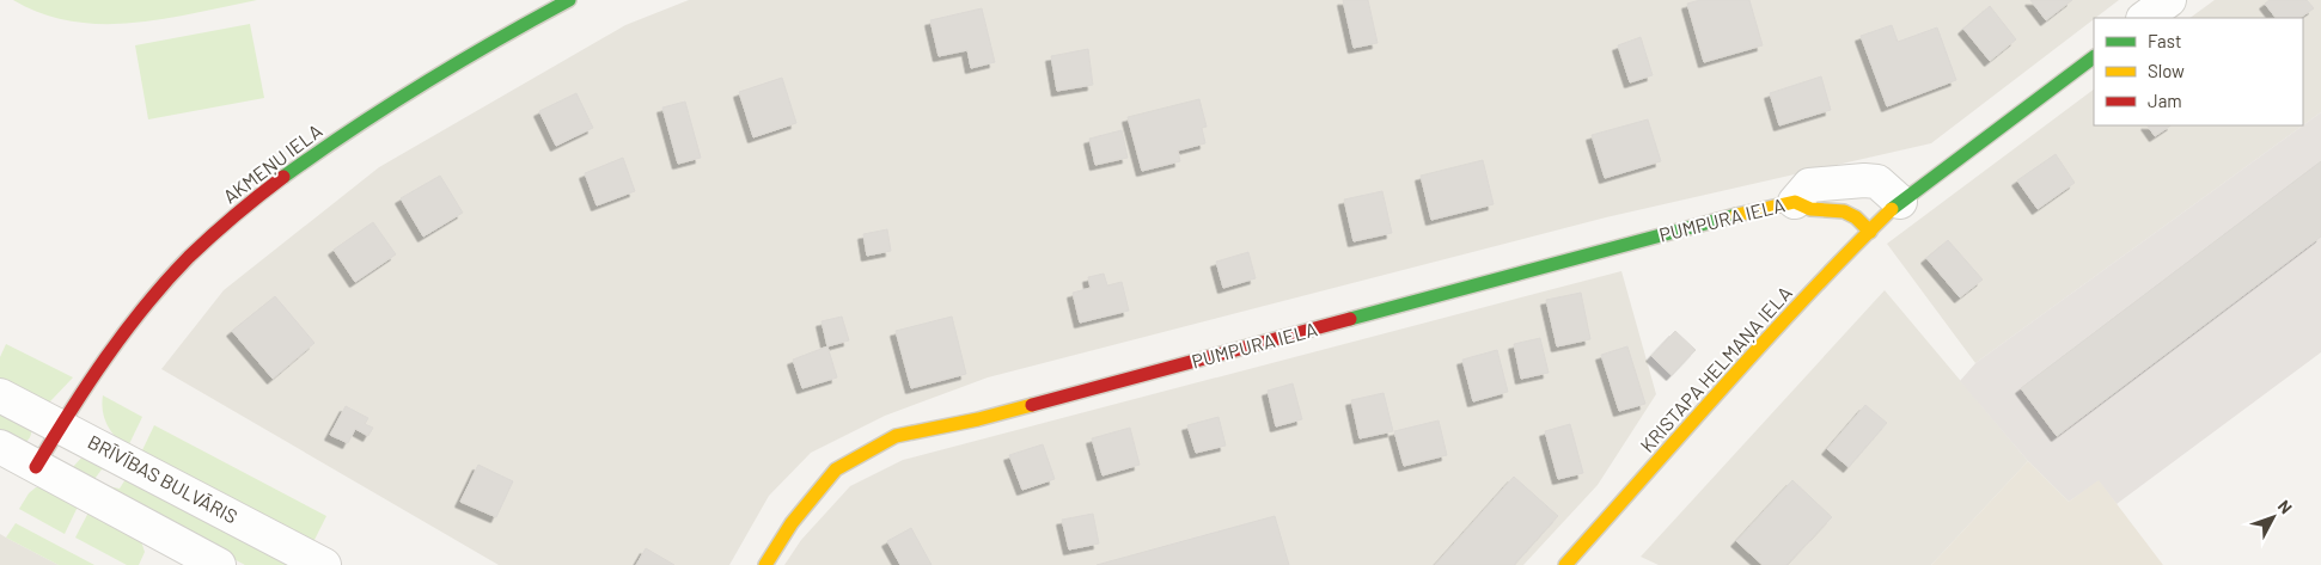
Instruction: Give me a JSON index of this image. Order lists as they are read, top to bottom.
{
  "streets": {
    "street": [
      "AKMEŅU IELA",
      "PUMPURA IELA",
      "KRISTAPA HELMAŅA IELA",
      "BRĪVĪBAS BULVĀRIS"
    ]
  },
  "crossings": [
    ["AKMEŅU IELA", "BRĪVĪBAS BULVĀRIS"],
    ["PUMPURA IELA", "KRISTAPA HELMAŅA IELA"]
  ],
  "legend": ["Fast", "Slow", "Jam"],
  "north": "top right"
}
